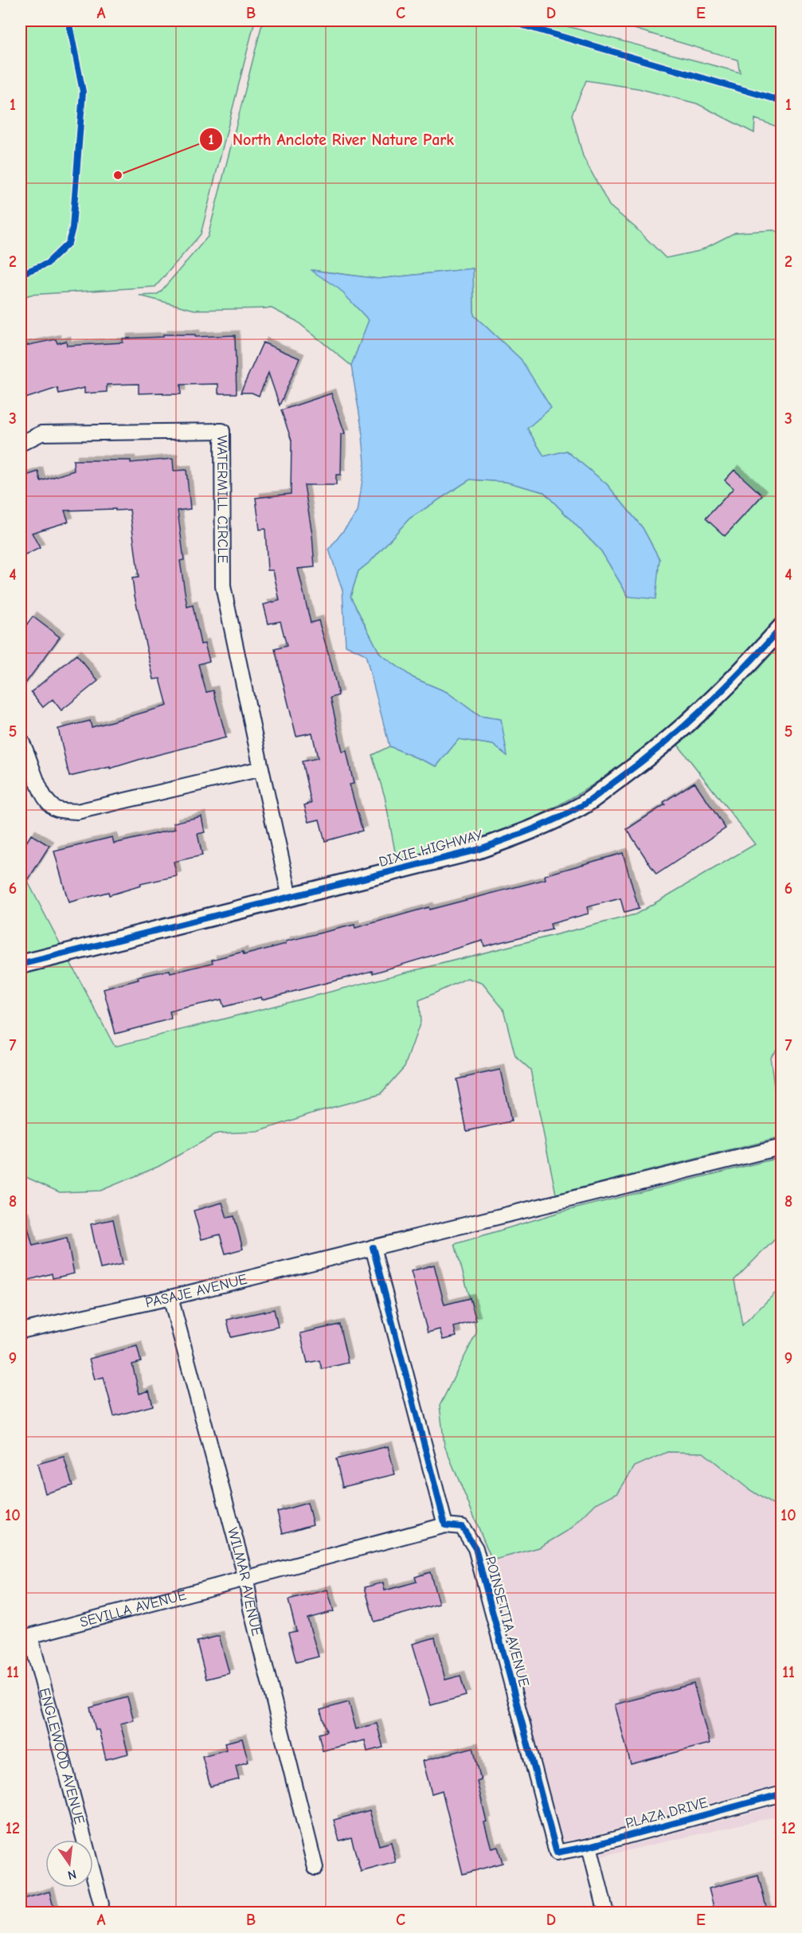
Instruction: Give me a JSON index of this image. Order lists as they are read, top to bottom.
{
  "streets": {
    "street": [
      "WATERMILL CIRCLE",
      "DIXIE HIGHWAY",
      "PASAJE AVENUE",
      "WILMAR AVENUE",
      "SEVILLA AVENUE",
      "POINSETTIA AVENUE",
      "ENGLEWOOD AVENUE",
      "PLAZA DRIVE"
    ]
  },
  "crossings": [
    ["WATERMILL CIRCLE", "DIXIE HIGHWAY"],
    ["PASAJE AVENUE", "WILMAR AVENUE"],
    ["WILMAR AVENUE", "SEVILLA AVENUE"],
    ["SEVILLA AVENUE", "ENGLEWOOD AVENUE"],
    ["POINSETTIA AVENUE", "PLAZA DRIVE"]
  ],
  "places": ["North Anclote River Nature Park"],
  "north": "bottom",
  "grid": {
    "columns": [
      "A",
      "B",
      "C",
      "D",
      "E"
    ],
    "rows": [
      "1",
      "2",
      "3",
      "4",
      "5",
      "6",
      "7",
      "8",
      "9",
      "10",
      "11",
      "12"
    ]
  }
}
